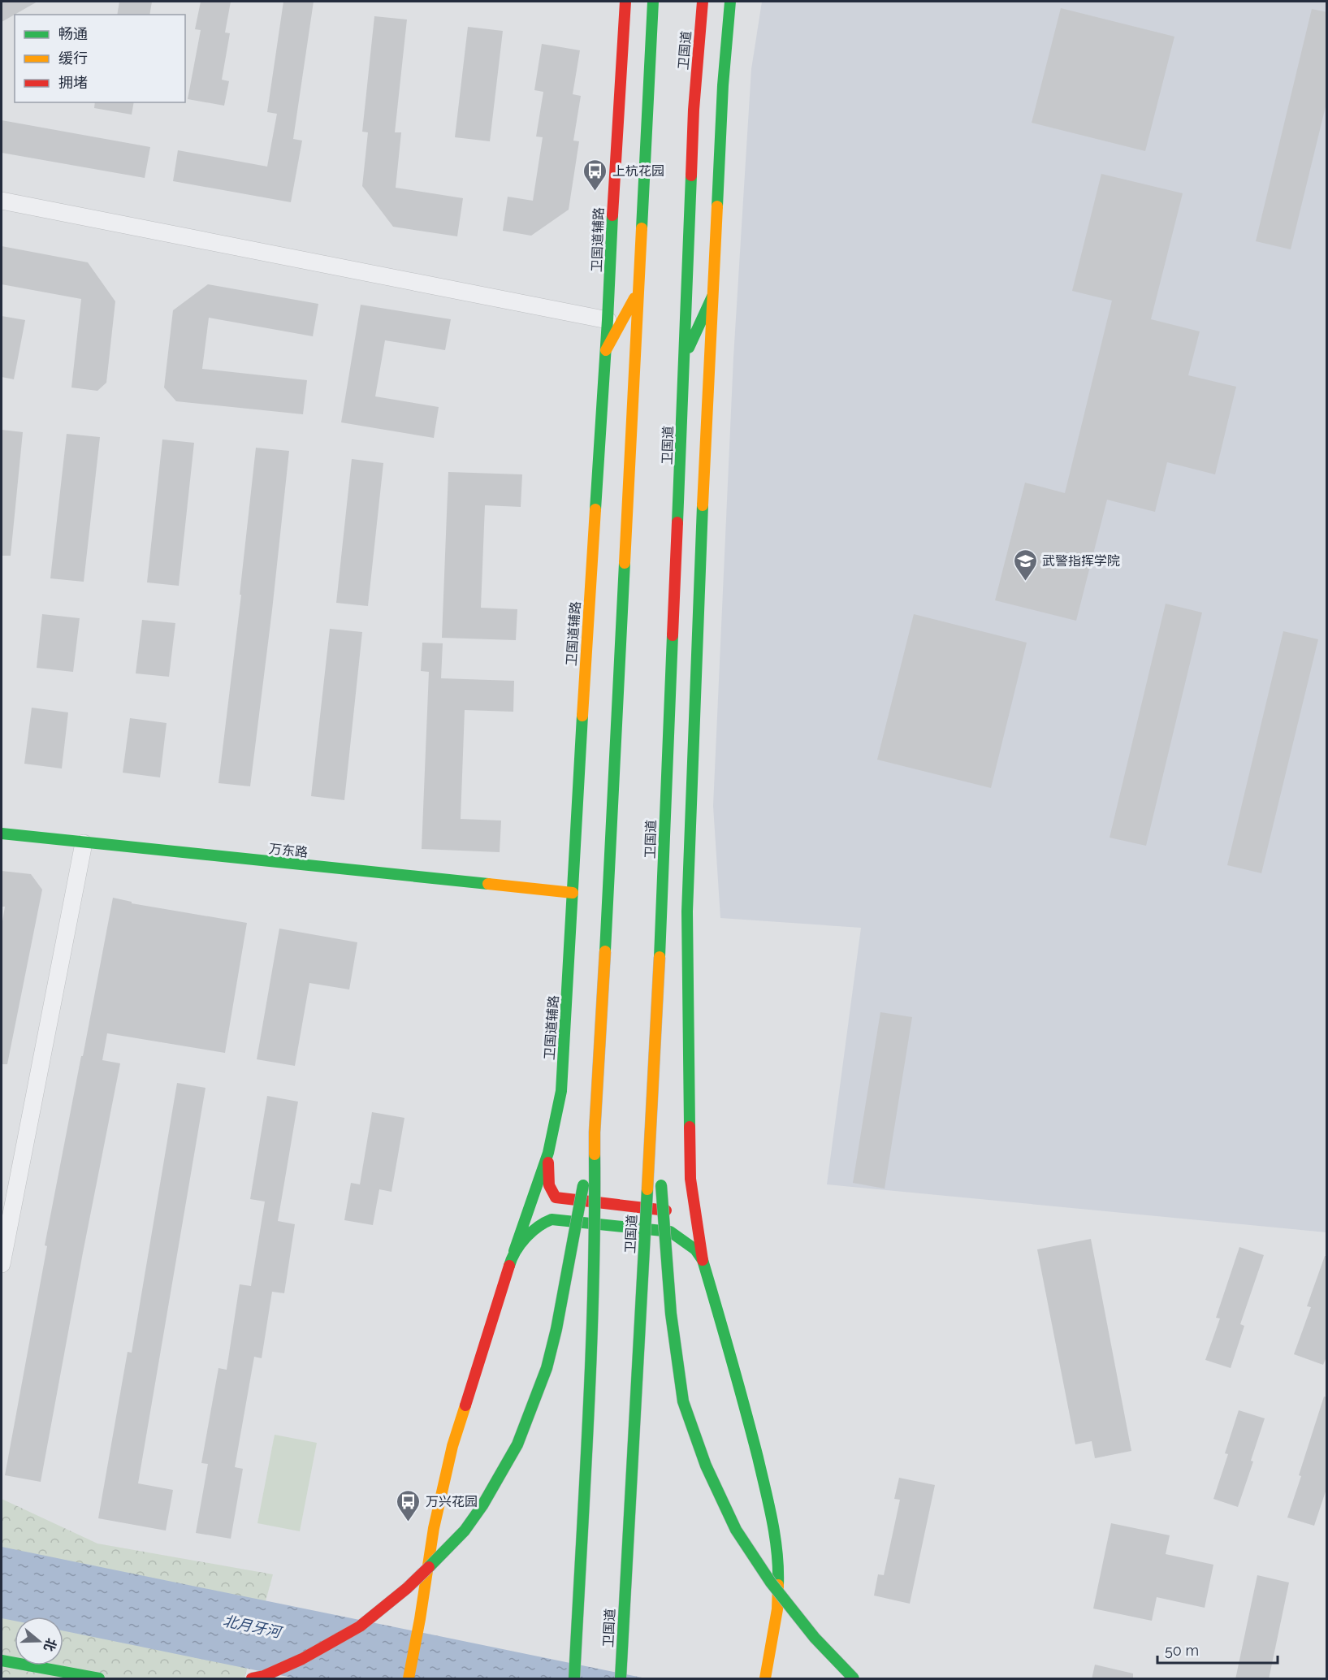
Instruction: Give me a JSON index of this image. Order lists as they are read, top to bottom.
{
  "streets": {
    "main road": ["卫国道", "卫国道辅路", "万东路"]
  },
  "crossings": [
    ["卫国道辅路", "万东路"]
  ],
  "water": ["北月牙河"],
  "places": {
    "bus stop": ["上杭花园", "万兴花园"],
    "school or university": ["武警指挥学院"]
  },
  "legend": ["畅通", "缓行", "拥堵"],
  "scale_bar": "50 m",
  "north": "right"
}
